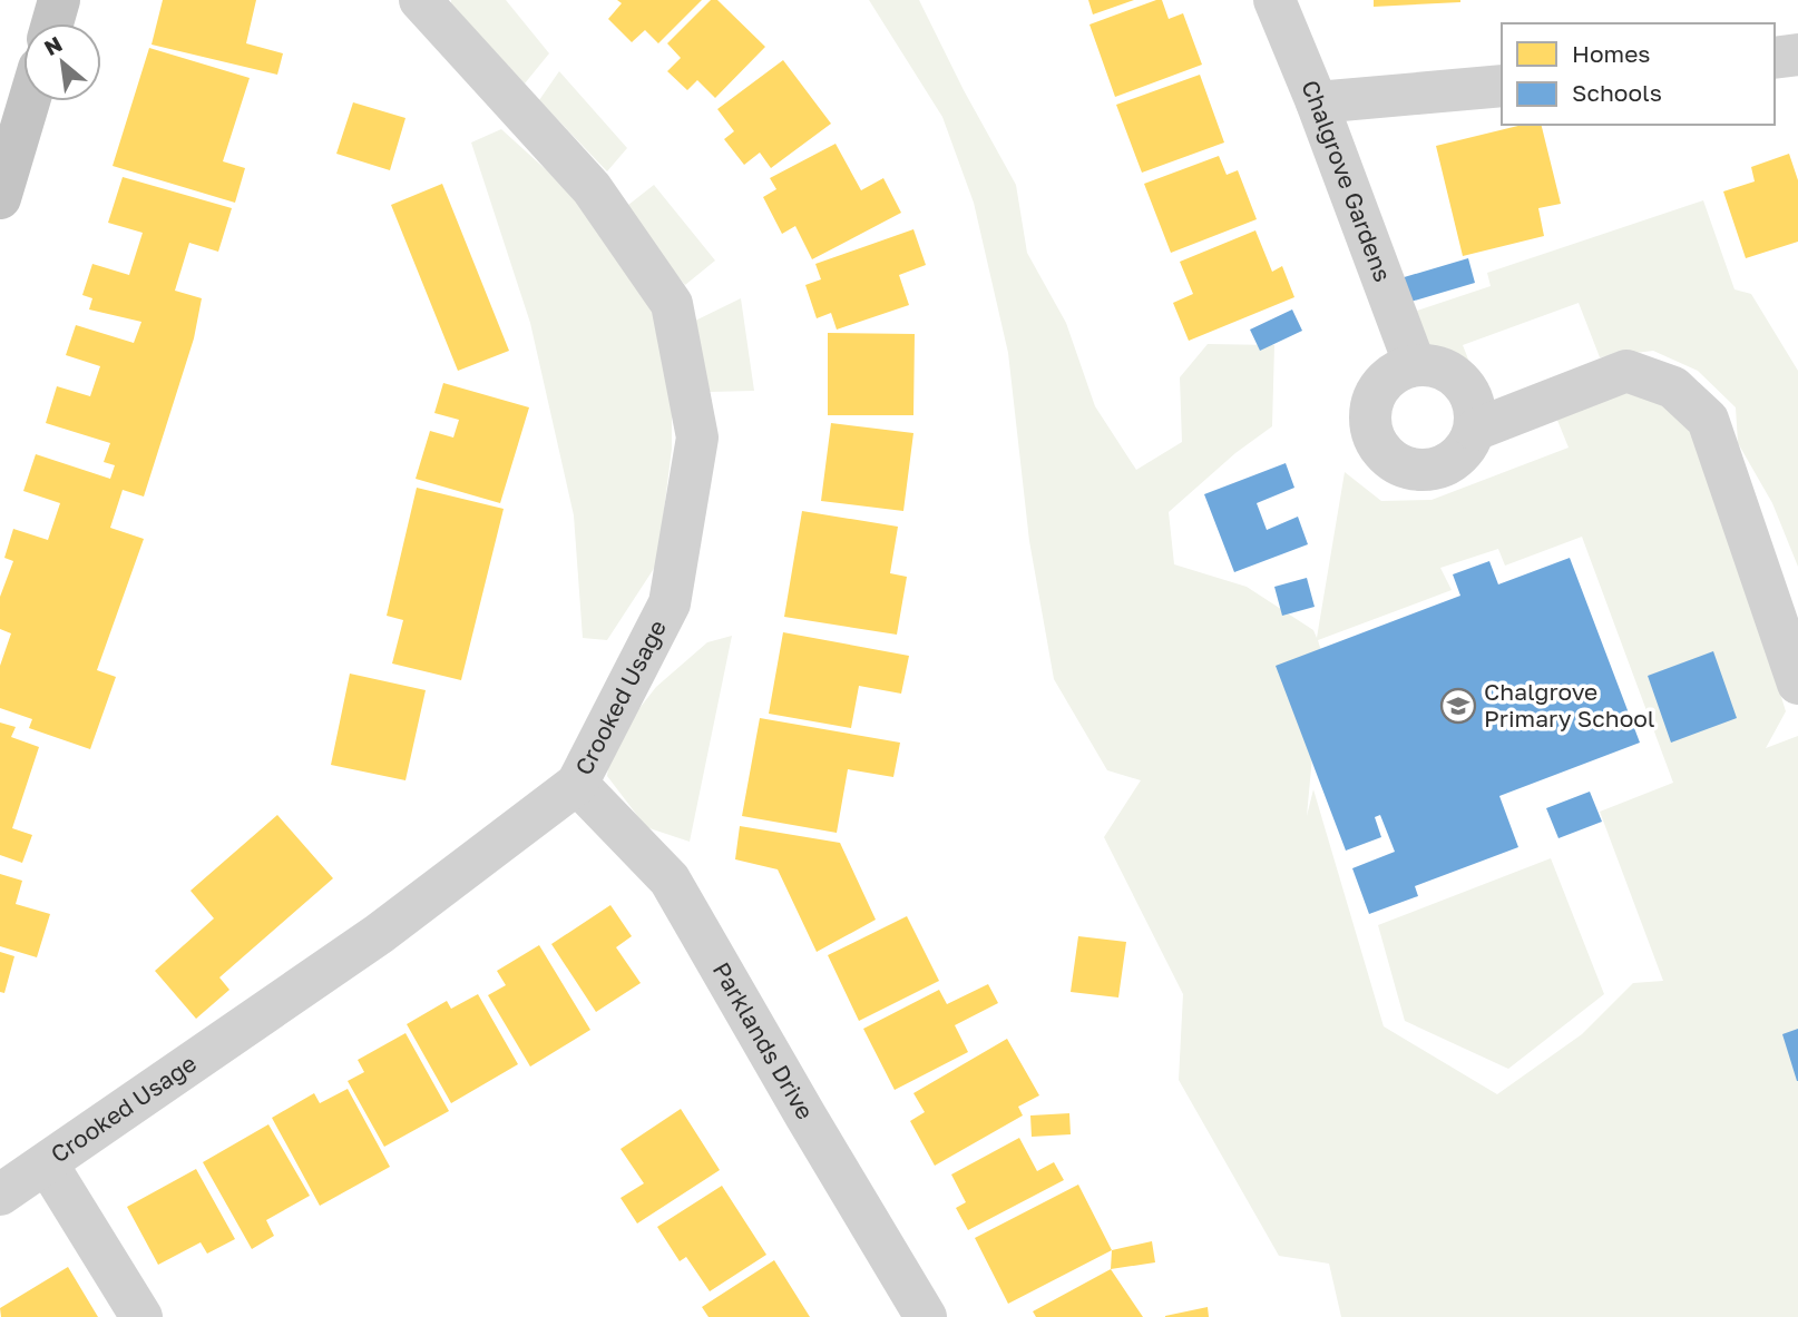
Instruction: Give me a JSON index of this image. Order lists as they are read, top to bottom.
{
  "streets": {
    "street": ["Chalgrove Gardens", "Crooked Usage", "Parklands Drive"]
  },
  "crossings": [
    ["Crooked Usage", "Parklands Drive"]
  ],
  "places": {
    "school or university": ["Chalgrove Primary School"]
  },
  "legend": ["Homes", "Schools"],
  "north": "top left"
}
